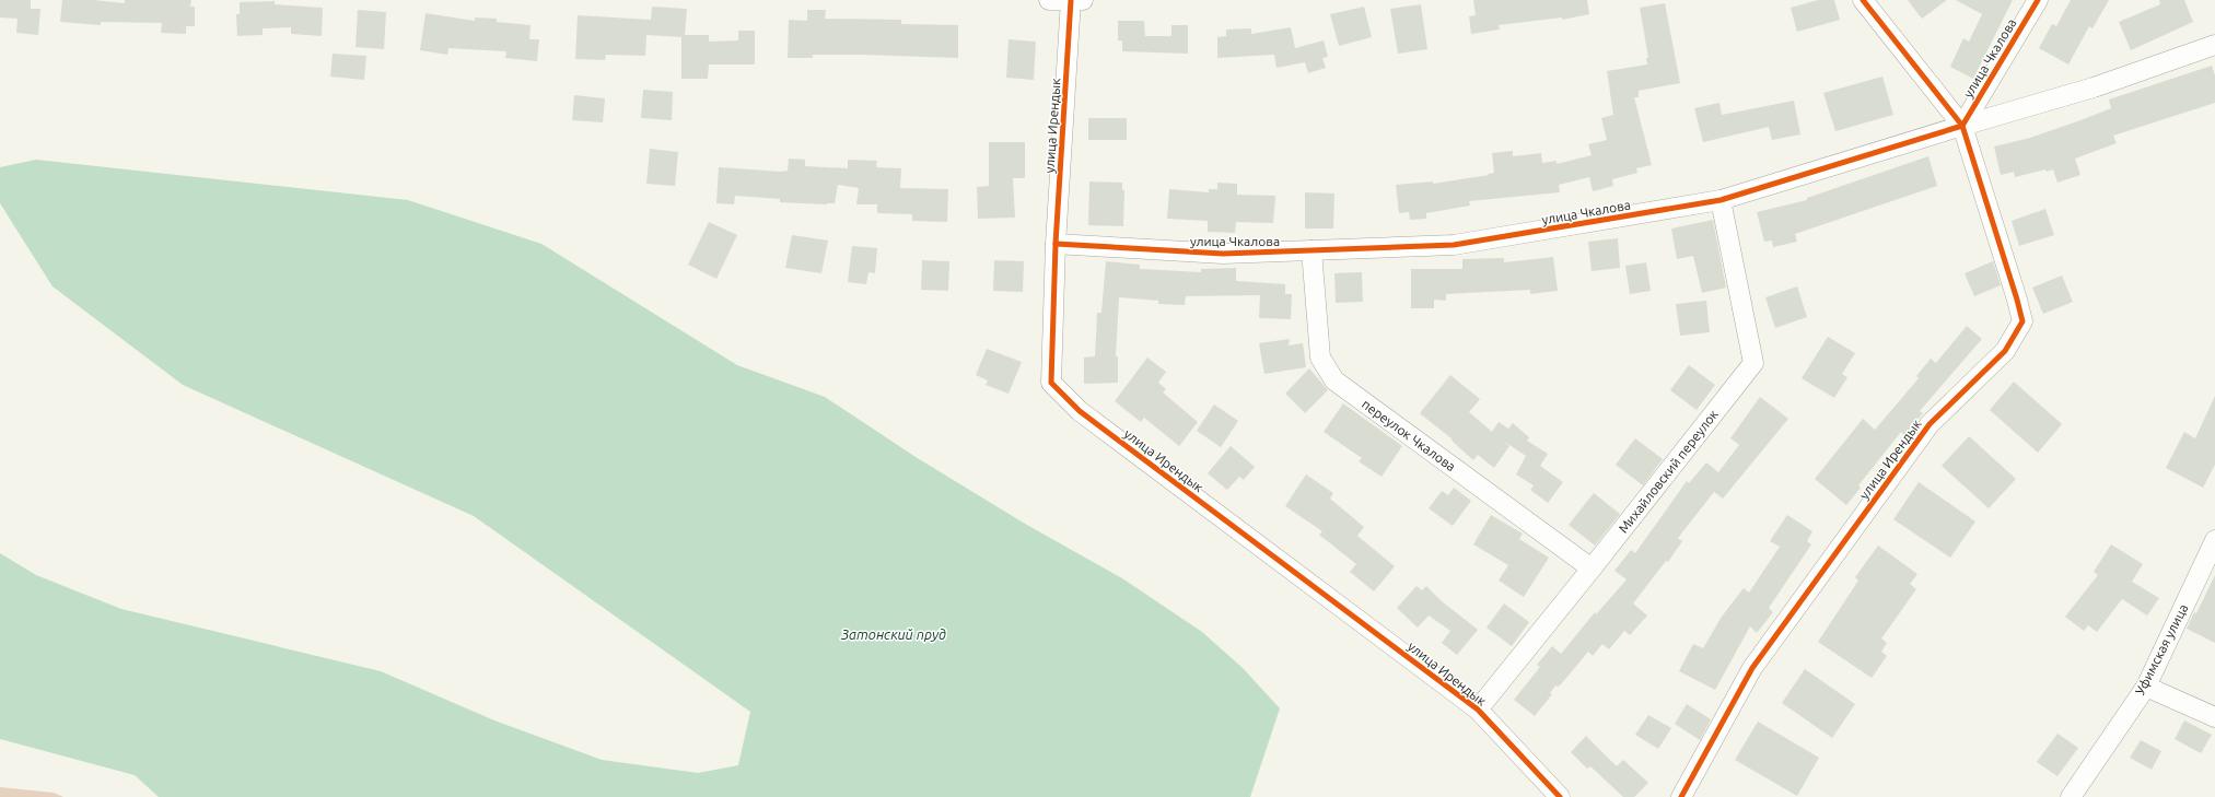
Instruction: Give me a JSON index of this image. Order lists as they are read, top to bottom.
{
  "streets": {
    "street": [
      "улица Чкалова",
      "улица Ирендык",
      "переулок Чкалова",
      "Михайловский переулок",
      "Уфимская улица"
    ]
  },
  "crossings": [
    ["улица Чкалова", "улица Ирендык"],
    ["улица Чкалова", "переулок Чкалова"],
    ["улица Чкалова", "Михайловский переулок"],
    ["улица Ирендык", "Михайловский переулок"],
    ["переулок Чкалова", "Михайловский переулок"]
  ],
  "water": ["Затонский пруд"]
}
